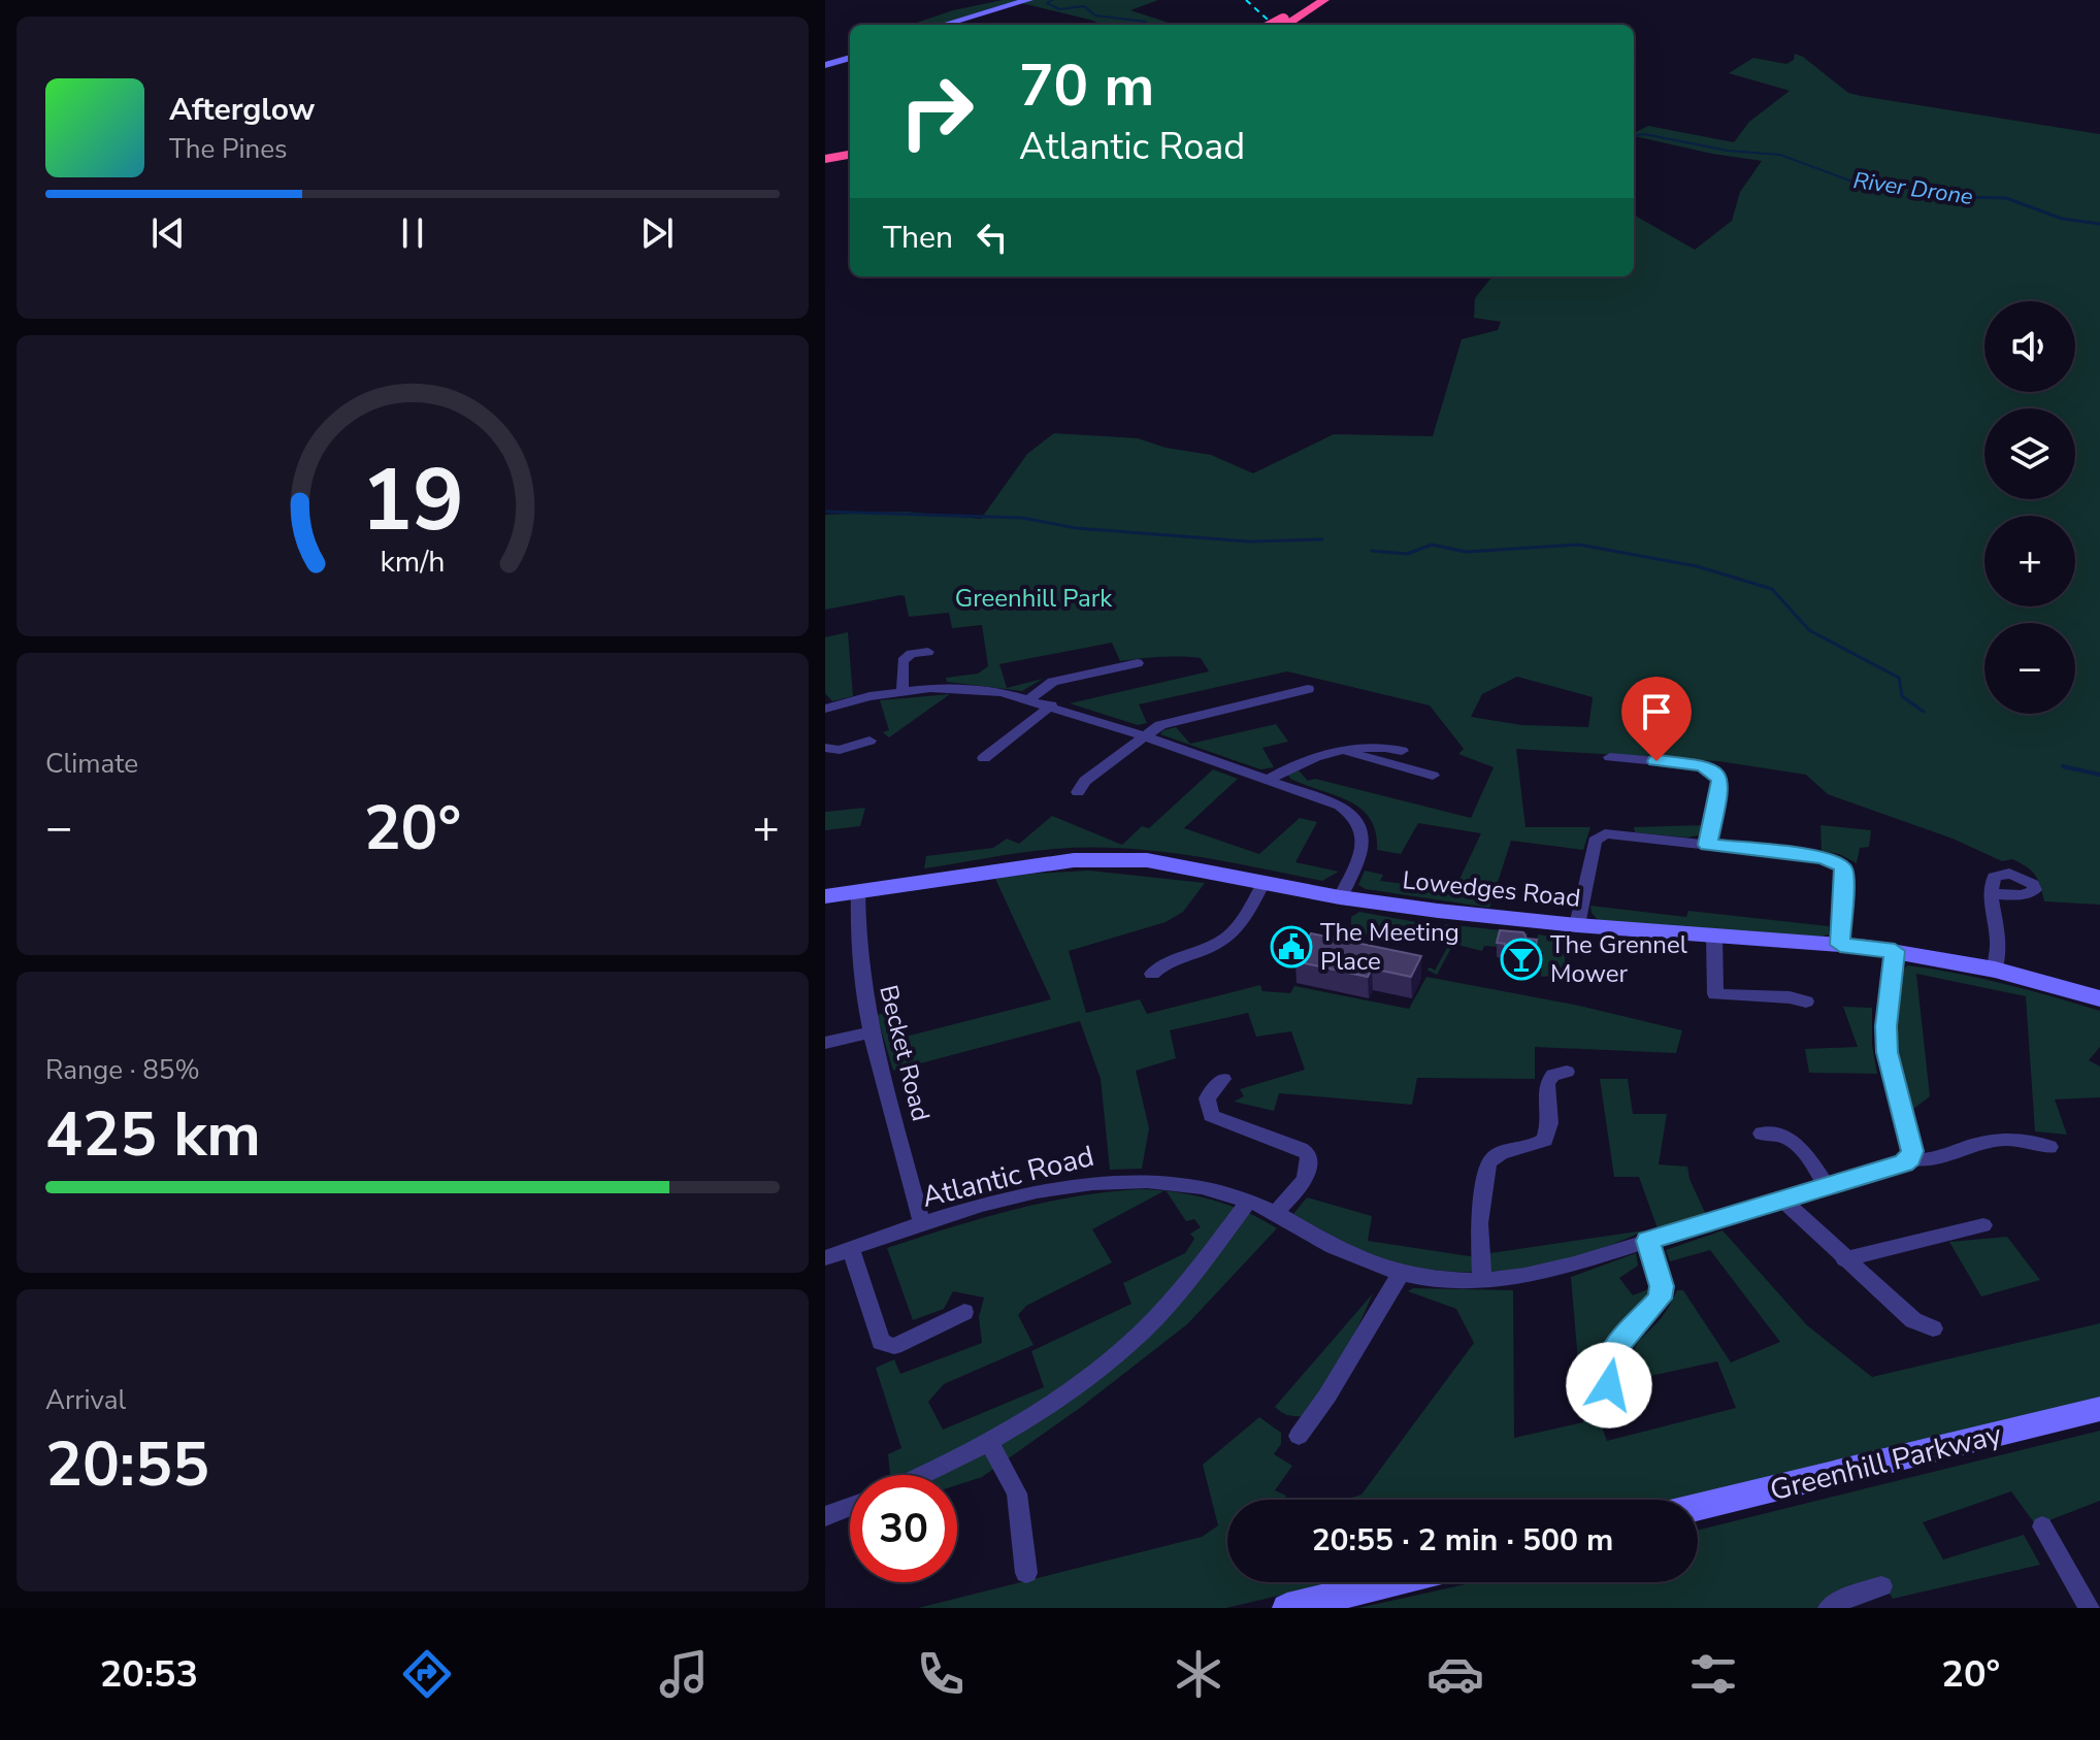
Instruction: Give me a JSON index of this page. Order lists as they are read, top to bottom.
{
  "streets": {
    "street": [
      "Lowedges Road",
      "Becket Road",
      "Atlantic Road",
      "Greenhill Parkway"
    ]
  },
  "crossings": [
    ["Lowedges Road", "Becket Road"],
    ["Becket Road", "Atlantic Road"]
  ],
  "water": ["River Drone"],
  "parks": ["Greenhill Park"],
  "places": {
    "public building": ["The Meeting Place"],
    "bar": ["The Grennel Mower"]
  },
  "page": {
    "turn": ["70 m", "Atlantic Road"],
    "song": ["Afterglow", "The Pines"],
    "then": "Then",
    "map_buttons": ["+", "−"],
    "tile": [
      "Climate",
      ["Range · 85%", "425 km"],
      ["Arrival", "20:55"]
    ],
    "heat": ["−", "20°", "+"],
    "limit": "30",
    "trip": "20:55 · 2 min · 500 m",
    "tabs": ["20:53", "20°"],
    "gauge": ["19", "km/h"]
  }
}
